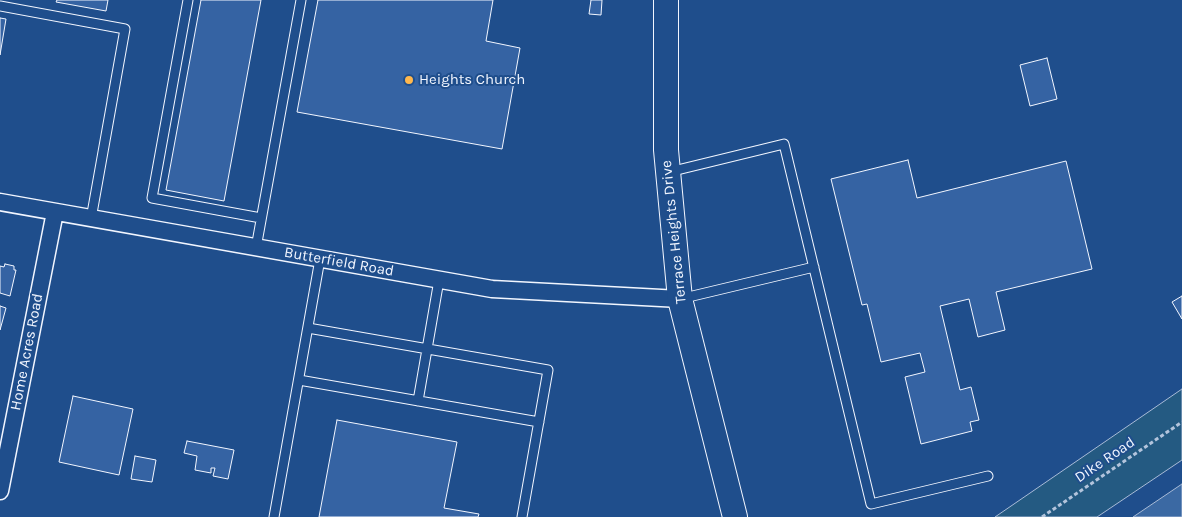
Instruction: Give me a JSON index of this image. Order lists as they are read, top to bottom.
{
  "streets": {
    "main road": ["Terrace Heights Drive"],
    "street": ["Butterfield Road", "Home Acres Road"],
    "path": ["Dike Road"]
  },
  "crossings": [
    ["Terrace Heights Drive", "Butterfield Road"],
    ["Butterfield Road", "Home Acres Road"]
  ],
  "places": ["Heights Church"]
}
